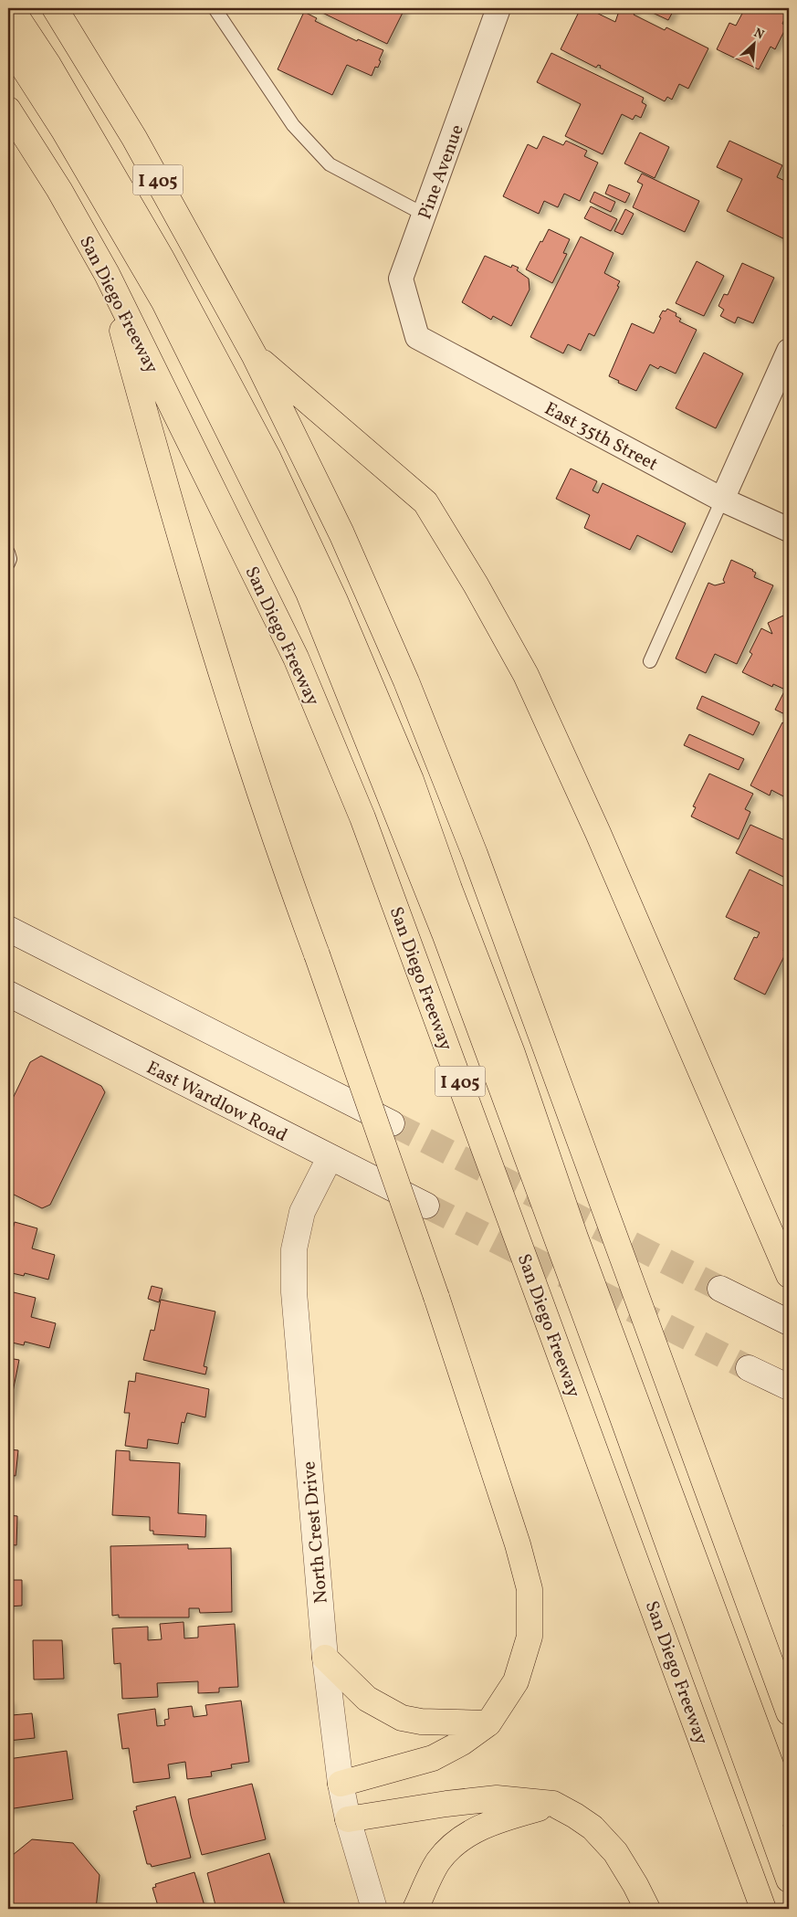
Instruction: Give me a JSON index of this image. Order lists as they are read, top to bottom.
{
  "streets": {
    "highway": ["I 405", "San Diego Freeway"],
    "main road": ["East Wardlow Road", "North Crest Drive"],
    "street": ["Pine Avenue", "East 35th Street"]
  },
  "crossings": [
    ["Pine Avenue", "East 35th Street"],
    ["East Wardlow Road", "North Crest Drive"]
  ],
  "north": "top right"
}
